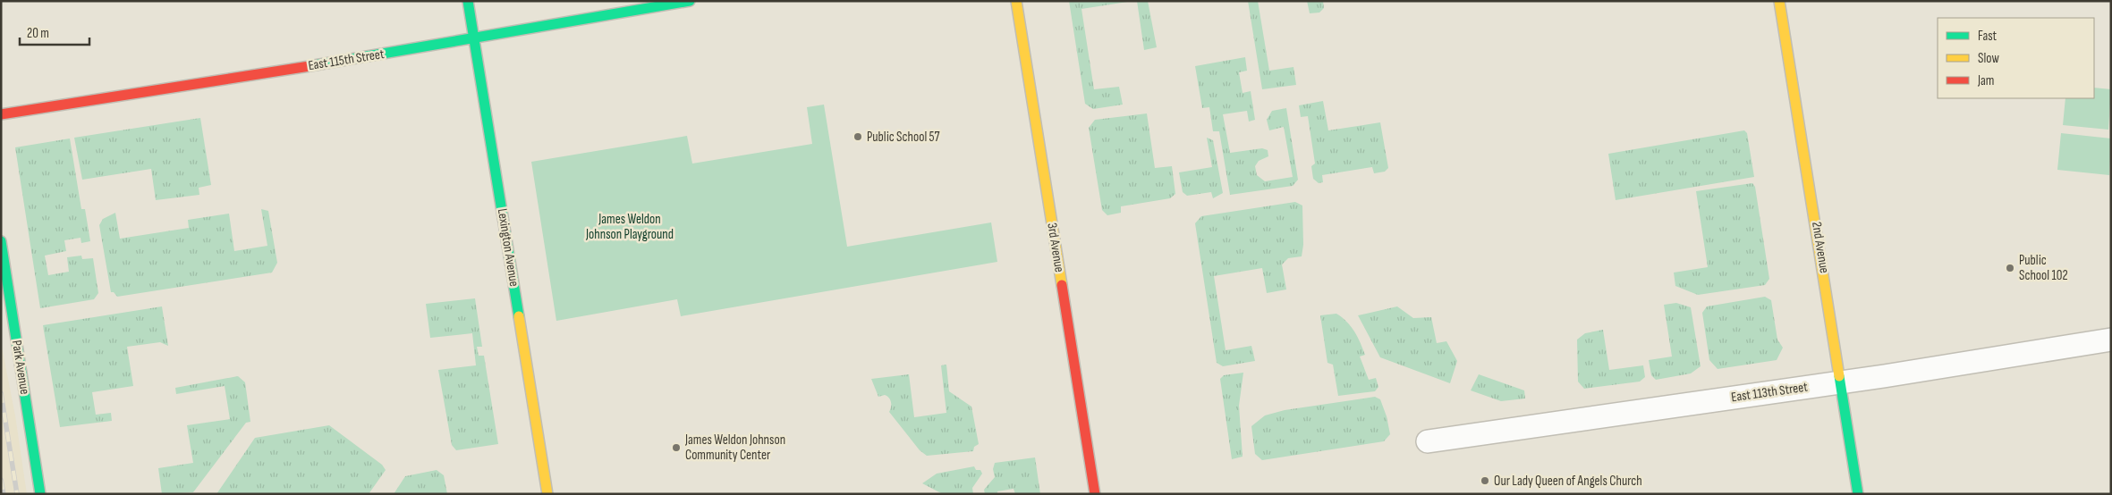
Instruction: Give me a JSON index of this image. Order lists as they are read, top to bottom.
{
  "streets": {
    "main road": [
      "East 115th Street",
      "Lexington Avenue",
      "3rd Avenue",
      "2nd Avenue",
      "Park Avenue"
    ],
    "street": ["East 113th Street"]
  },
  "crossings": [
    ["East 115th Street", "Lexington Avenue"],
    ["2nd Avenue", "East 113th Street"]
  ],
  "parks": ["James Weldon Johnson Playground"],
  "places": [
    "Public School 57",
    "Public School 102",
    "James Weldon Johnson Community Center",
    "Our Lady Queen of Angels Church"
  ],
  "legend": ["Fast", "Slow", "Jam"],
  "scale_bar": "20 m"
}
